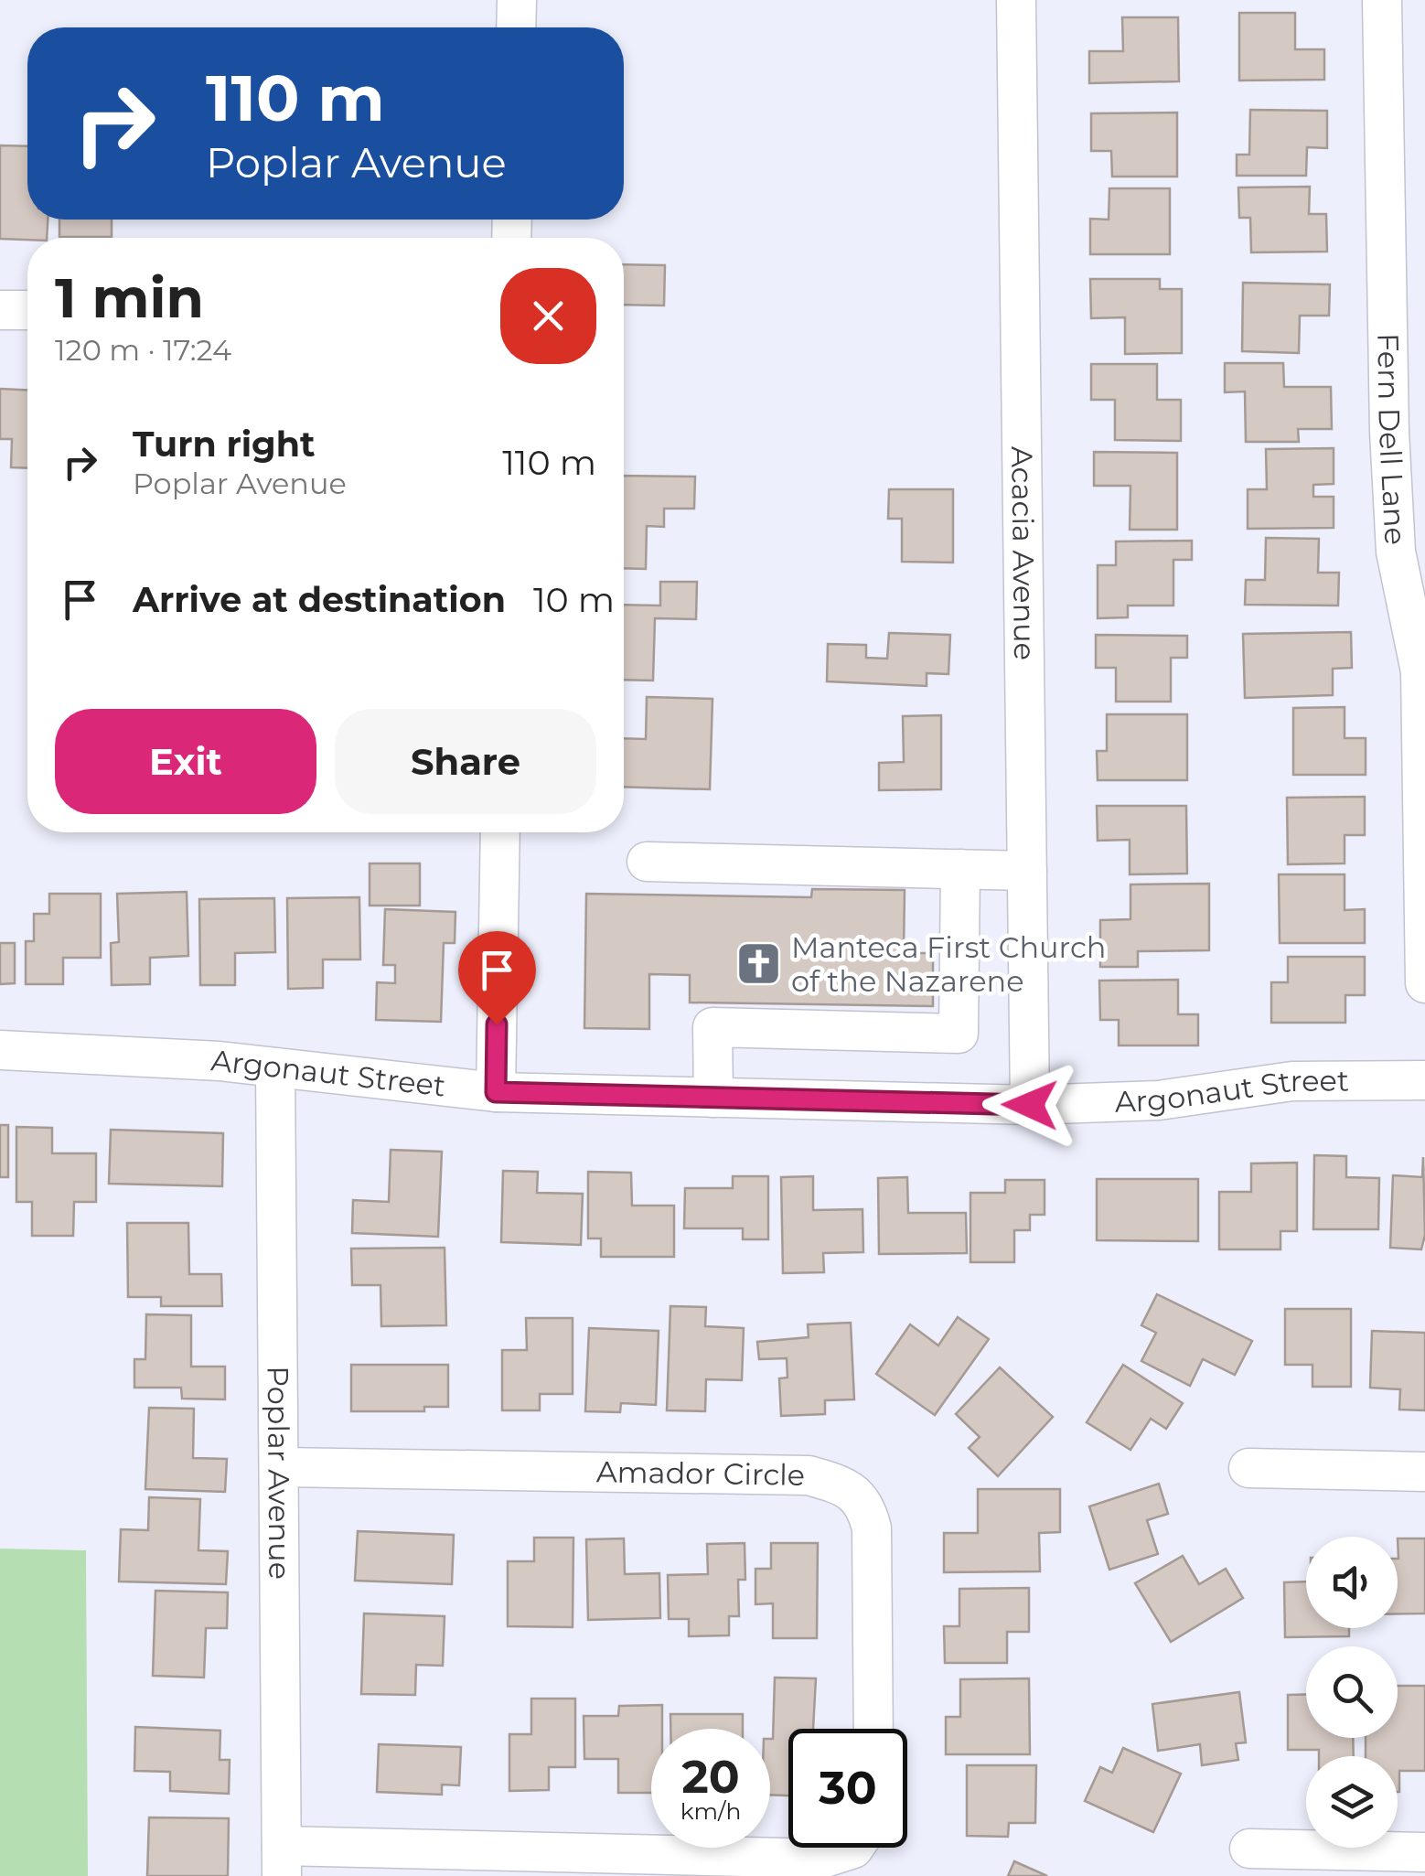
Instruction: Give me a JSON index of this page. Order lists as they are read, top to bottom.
{
  "streets": {
    "street": [
      "Fern Dell Lane",
      "Acacia Avenue",
      "Argonaut Street",
      "Poplar Avenue",
      "Amador Circle"
    ]
  },
  "crossings": [
    ["Acacia Avenue", "Argonaut Street"],
    ["Argonaut Street", "Poplar Avenue"],
    ["Poplar Avenue", "Amador Circle"]
  ],
  "places": {
    "church": ["Manteca First Church of the Nazarene"]
  },
  "page": {
    "turn": ["110 m", "Poplar Avenue"],
    "heading": ["1 min", "120 m · 17:24"],
    "list": [
      {
        "name": "Turn right",
        "note": "Poplar Avenue",
        "value": "110 m"
      },
      {
        "name": "Arrive at destination",
        "value": "10 m"
      }
    ],
    "buttons": ["Exit", "Share"],
    "speed": "20 km/h",
    "limit": "30"
  }
}
